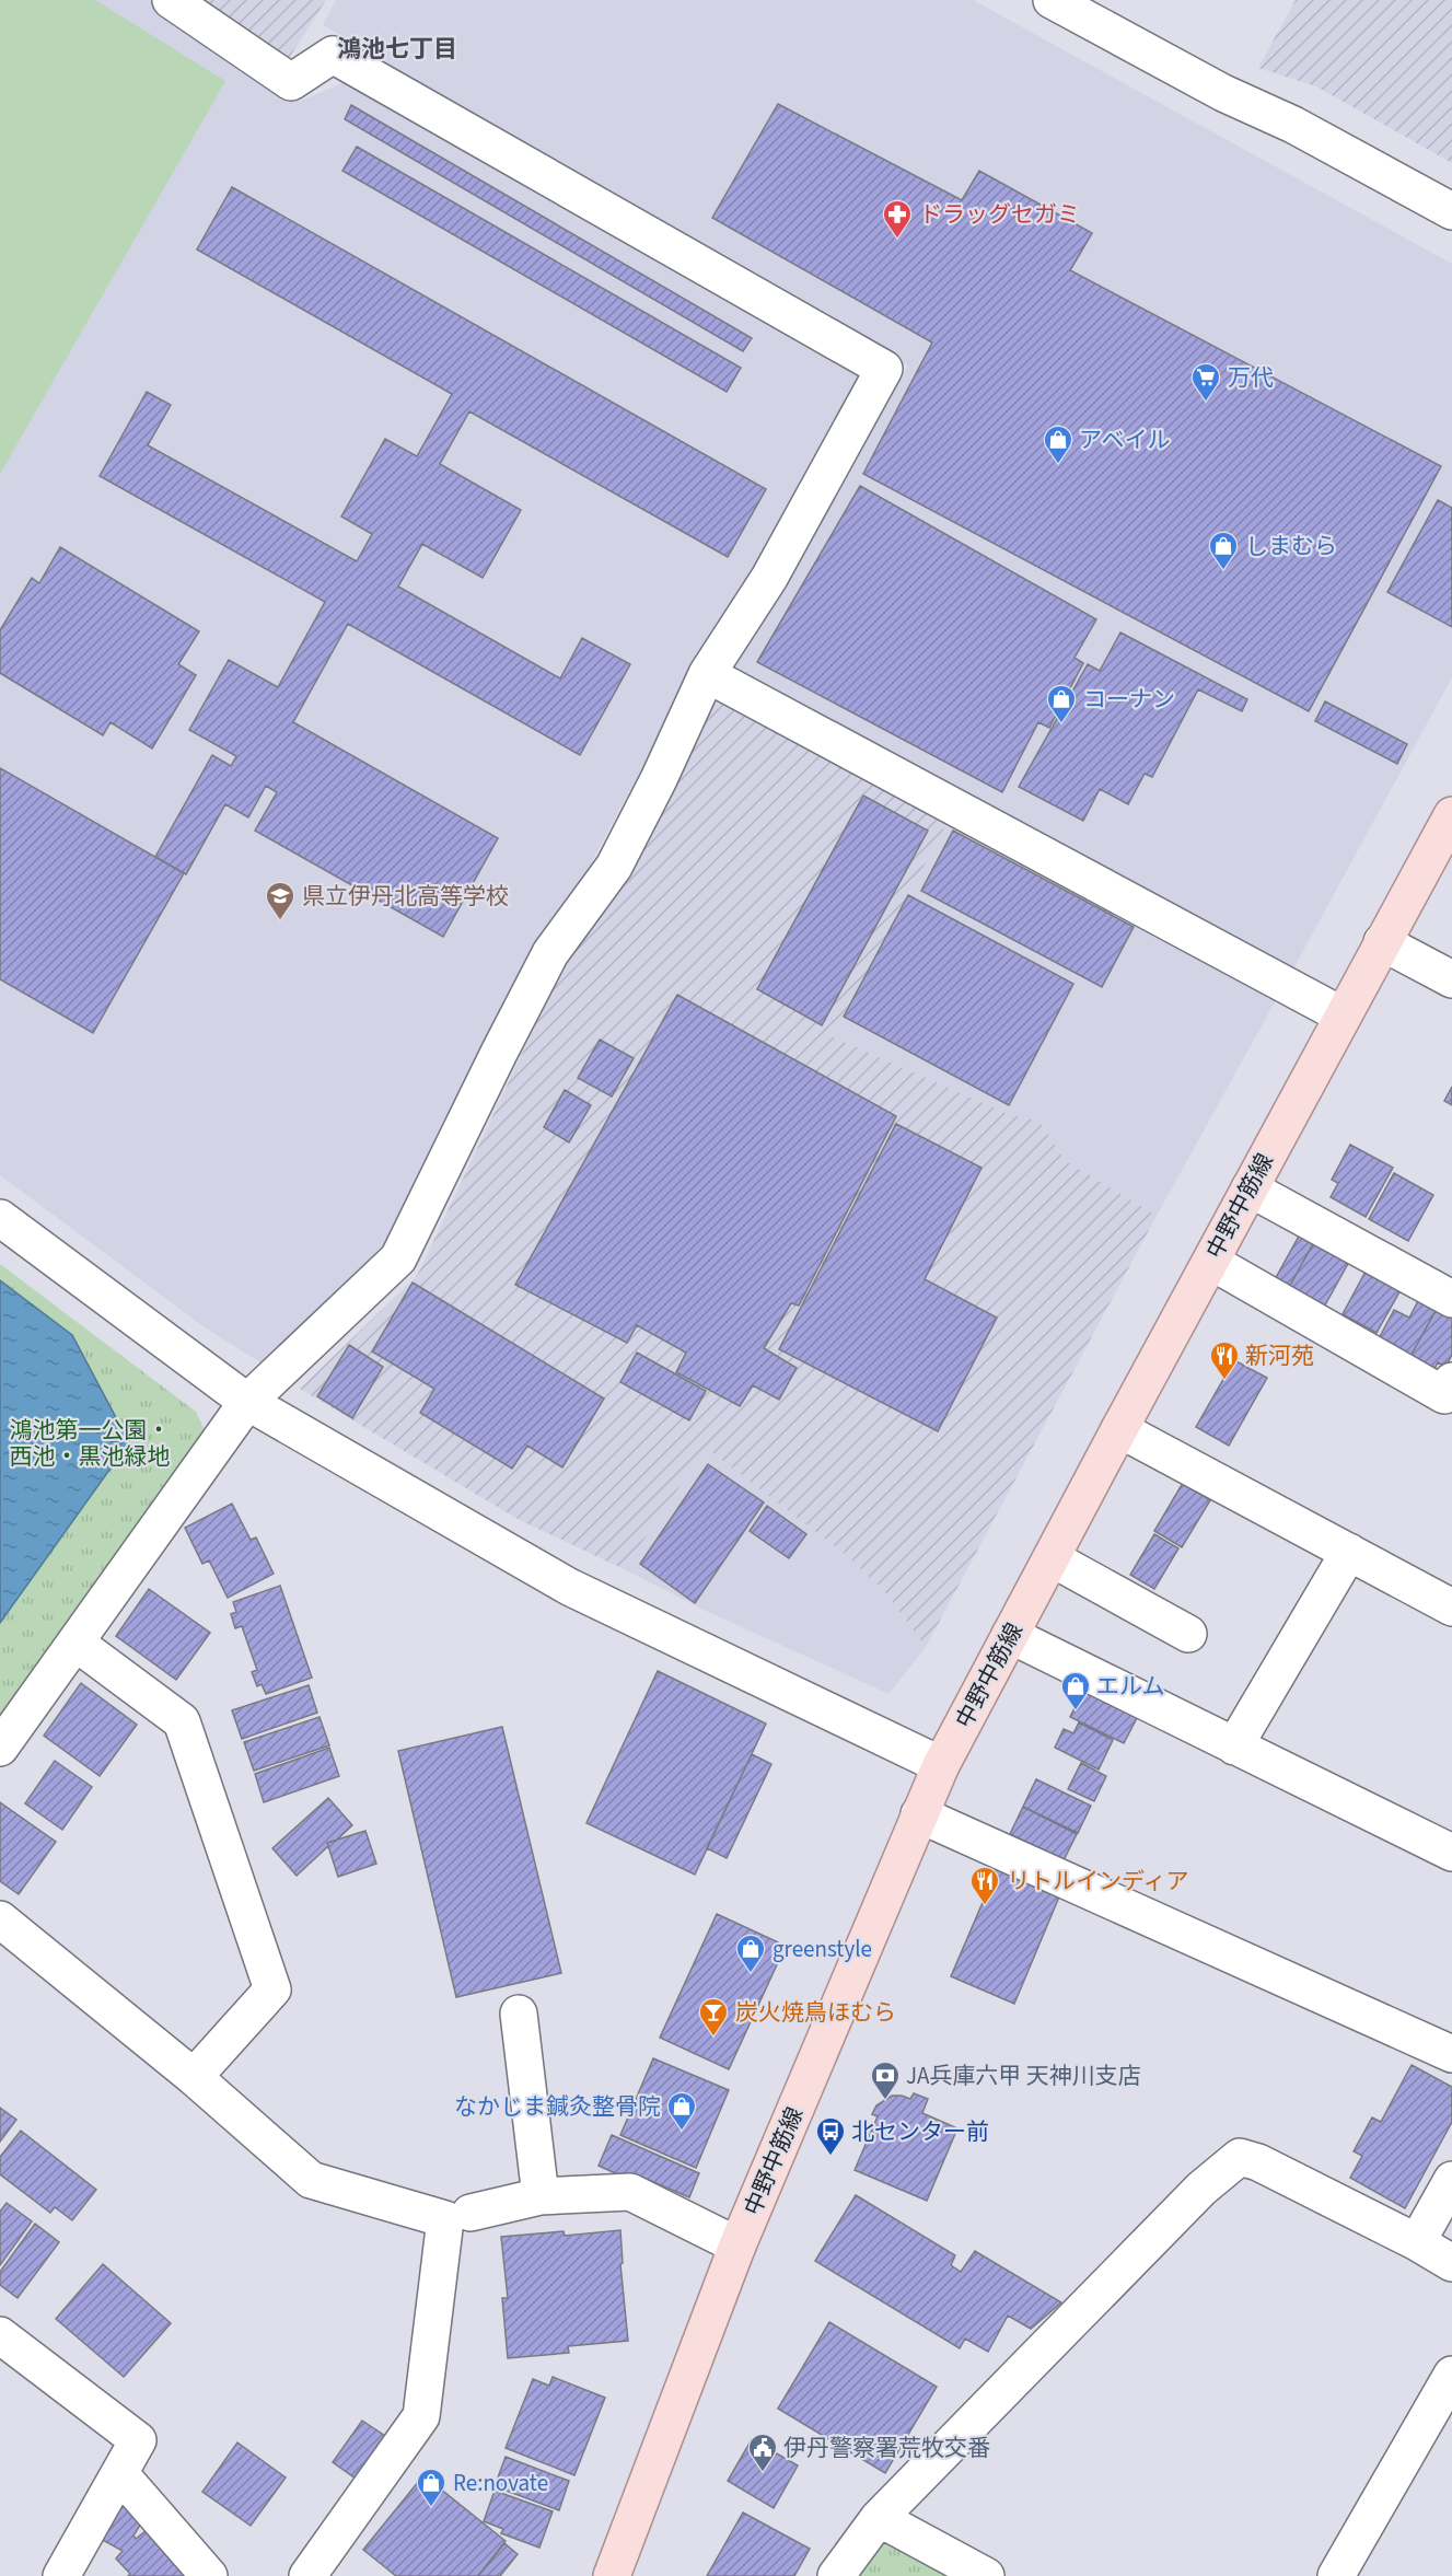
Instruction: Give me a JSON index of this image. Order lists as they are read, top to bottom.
{
  "streets": {
    "main road": ["中野中筋線"]
  },
  "districts": ["鴻池七丁目"],
  "parks": ["鴻池第一公園・ 西池・黒池緑地"],
  "places": {
    "pharmacy": ["ドラッグセガミ"],
    "supermarket": ["万代"],
    "shop": [
      "アベイル",
      "しまむら",
      "コーナン",
      "エルム",
      "greenstyle",
      "なかじま鍼灸整骨院",
      "Re:novate"
    ],
    "school or university": ["県立伊丹北高等学校"],
    "restaurant": ["新河苑", "リトルインディア"],
    "bar": ["炭火焼鳥ほむら"],
    "bank": ["JA兵庫六甲 天神川支店"],
    "bus stop": ["北センター前"],
    "public building": ["伊丹警察署荒牧交番"]
  }
}
